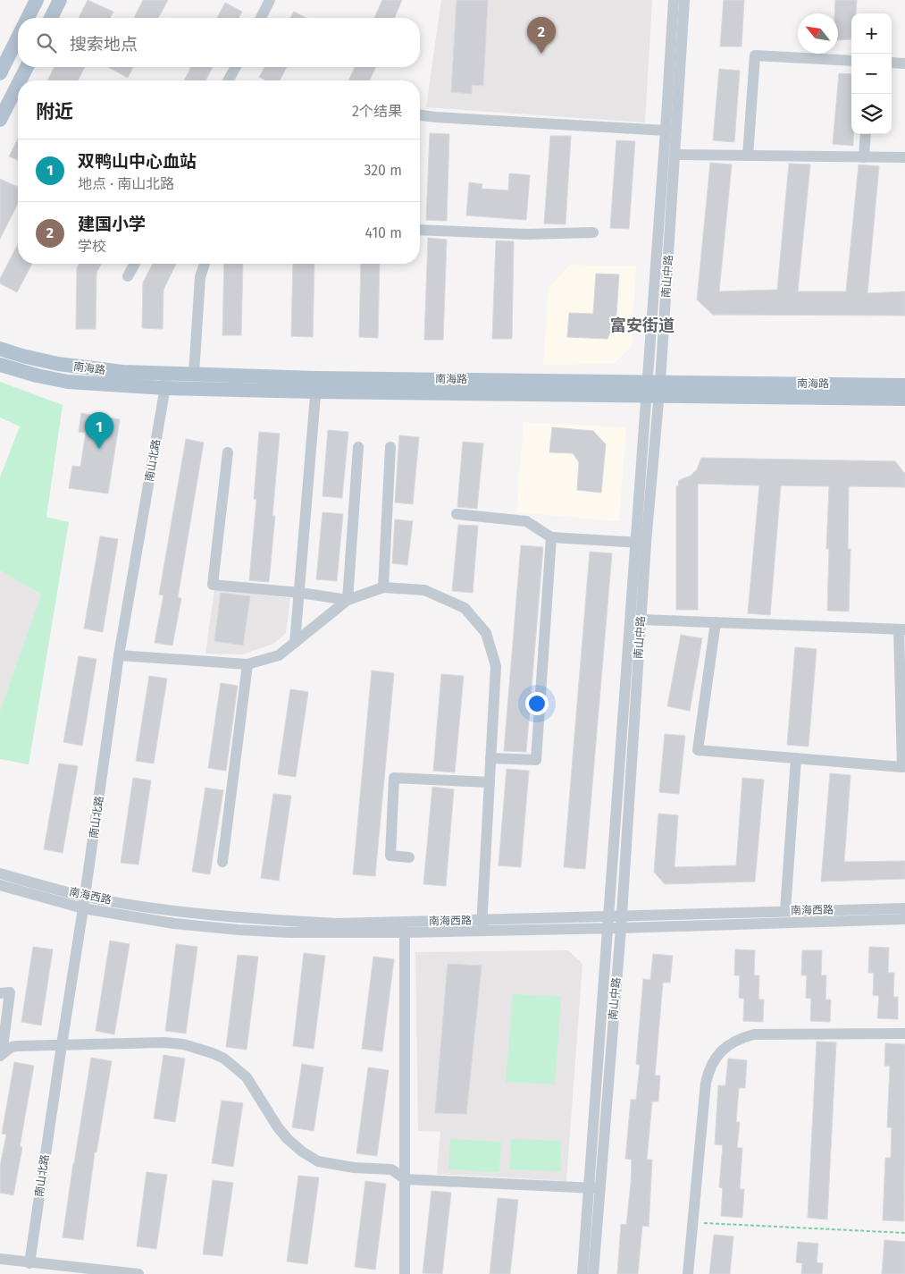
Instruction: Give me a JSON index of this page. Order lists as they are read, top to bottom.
{
  "streets": {
    "main road": ["南海路"],
    "street": ["南山中路", "南山北路", "南海西路"]
  },
  "crossings": [
    ["南山中路", "南海路"],
    ["南山中路", "南海西路"],
    ["南海路", "南山北路"],
    ["南山北路", "南海西路"]
  ],
  "districts": ["富安街道"],
  "north": "top left",
  "page": {
    "map_buttons": ["+", "−"],
    "pins": ["2", "1"],
    "search": "搜索地点",
    "heading": ["附近", "2个结果"],
    "list": [
      {
        "mark": "1",
        "name": "双鸭山中心血站",
        "note": "地点 · 南山北路",
        "value": "320 m"
      },
      {
        "mark": "2",
        "name": "建国小学",
        "note": "学校",
        "value": "410 m"
      }
    ]
  }
}
